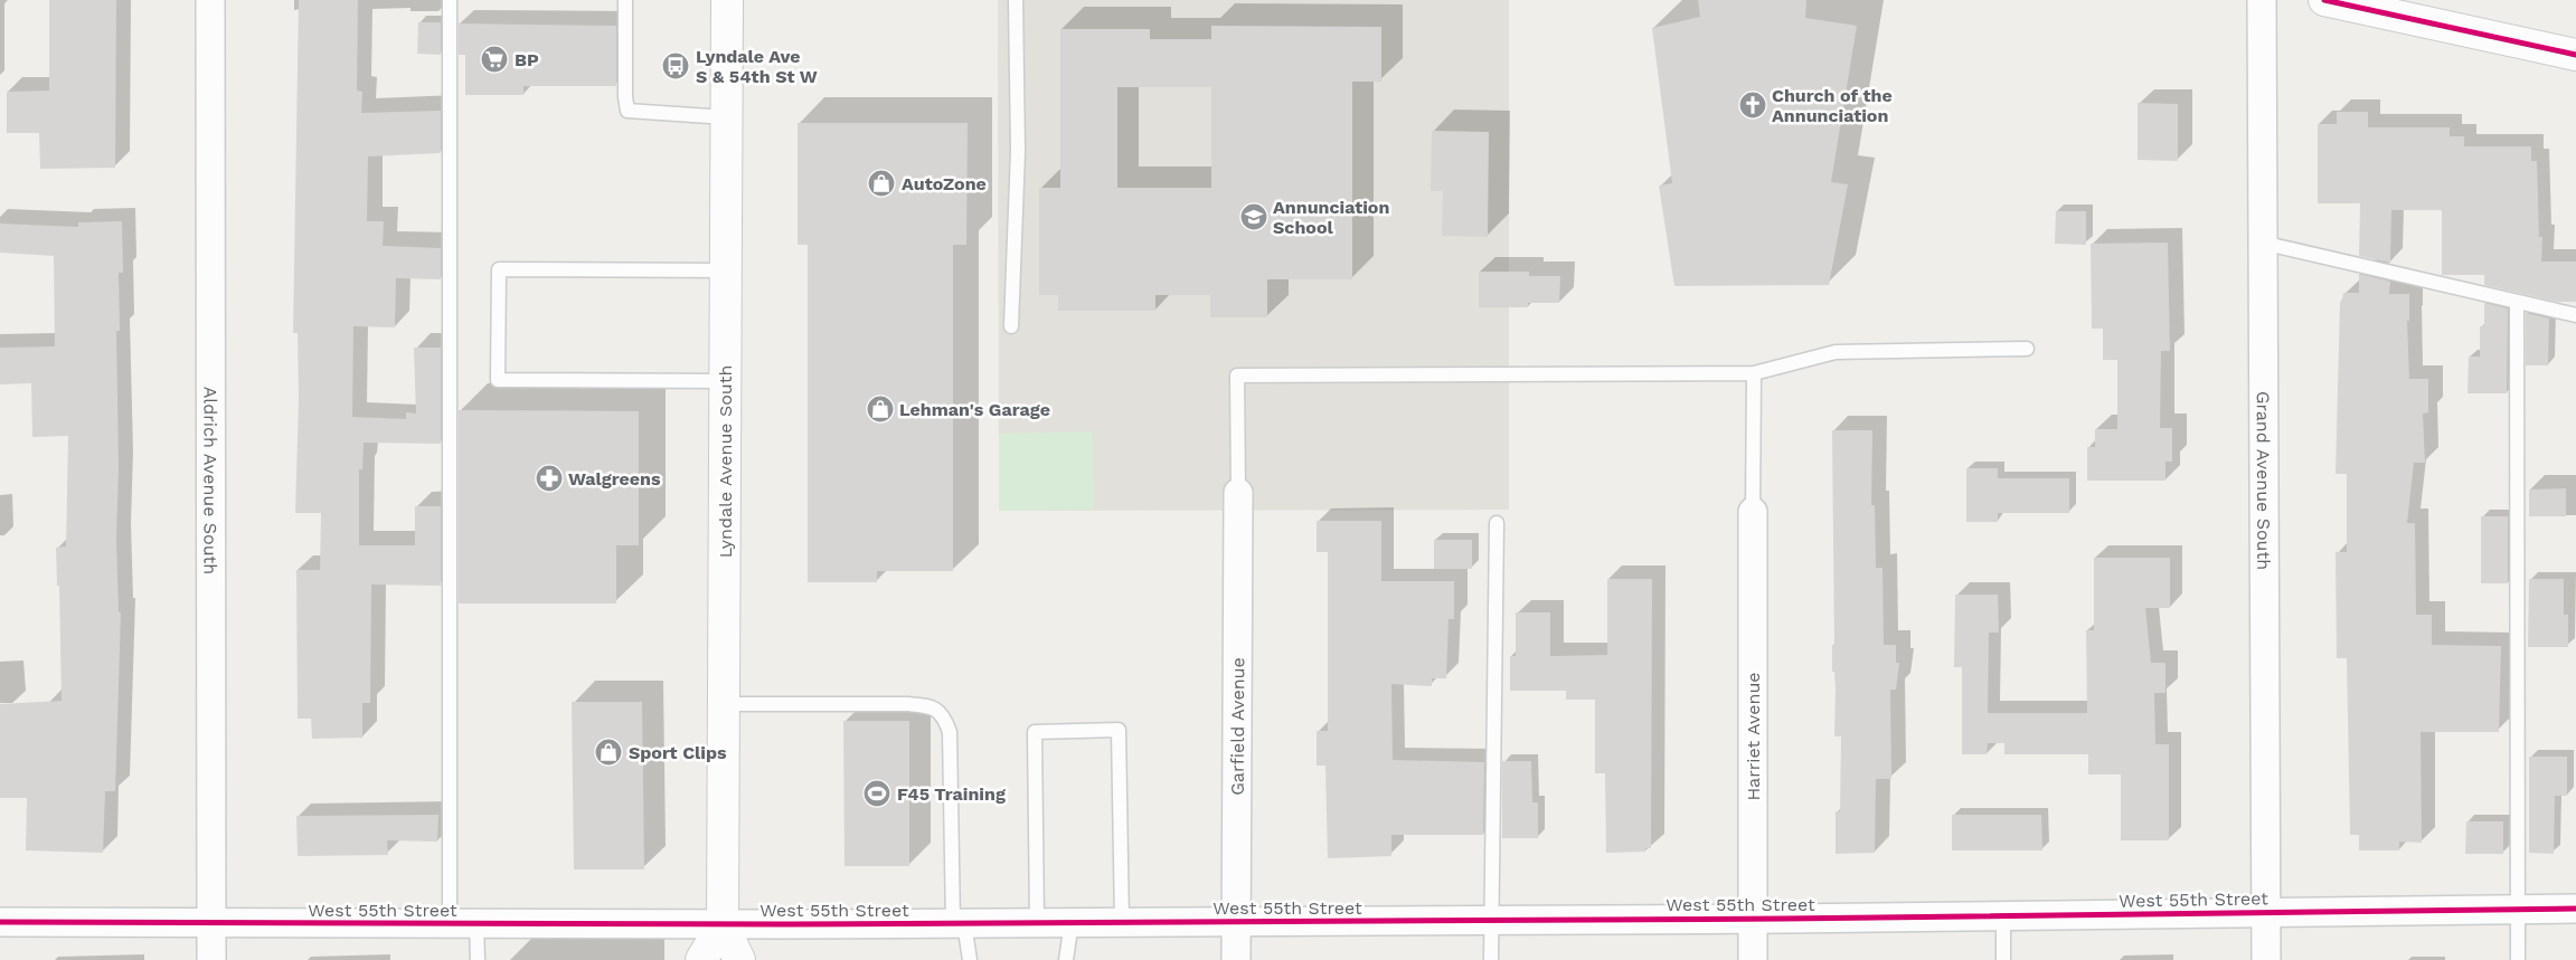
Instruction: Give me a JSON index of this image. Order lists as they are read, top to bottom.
{
  "streets": {
    "main road": ["Lyndale Avenue South"],
    "street": [
      "Aldrich Avenue South",
      "Grand Avenue South",
      "Garfield Avenue",
      "Harriet Avenue",
      "West 55th Street"
    ]
  },
  "crossings": [
    ["Lyndale Avenue South", "West 55th Street"],
    ["Aldrich Avenue South", "West 55th Street"],
    ["Grand Avenue South", "West 55th Street"],
    ["Garfield Avenue", "West 55th Street"],
    ["Harriet Avenue", "West 55th Street"]
  ],
  "places": {
    "supermarket": ["BP"],
    "bus stop": ["Lyndale Ave S & 54th St W"],
    "church": ["Church of the Annunciation"],
    "shop": ["AutoZone", "Lehman's Garage", "Sport Clips"],
    "school or university": ["Annunciation School"],
    "pharmacy": ["Walgreens"],
    "sports": ["F45 Training"]
  }
}
